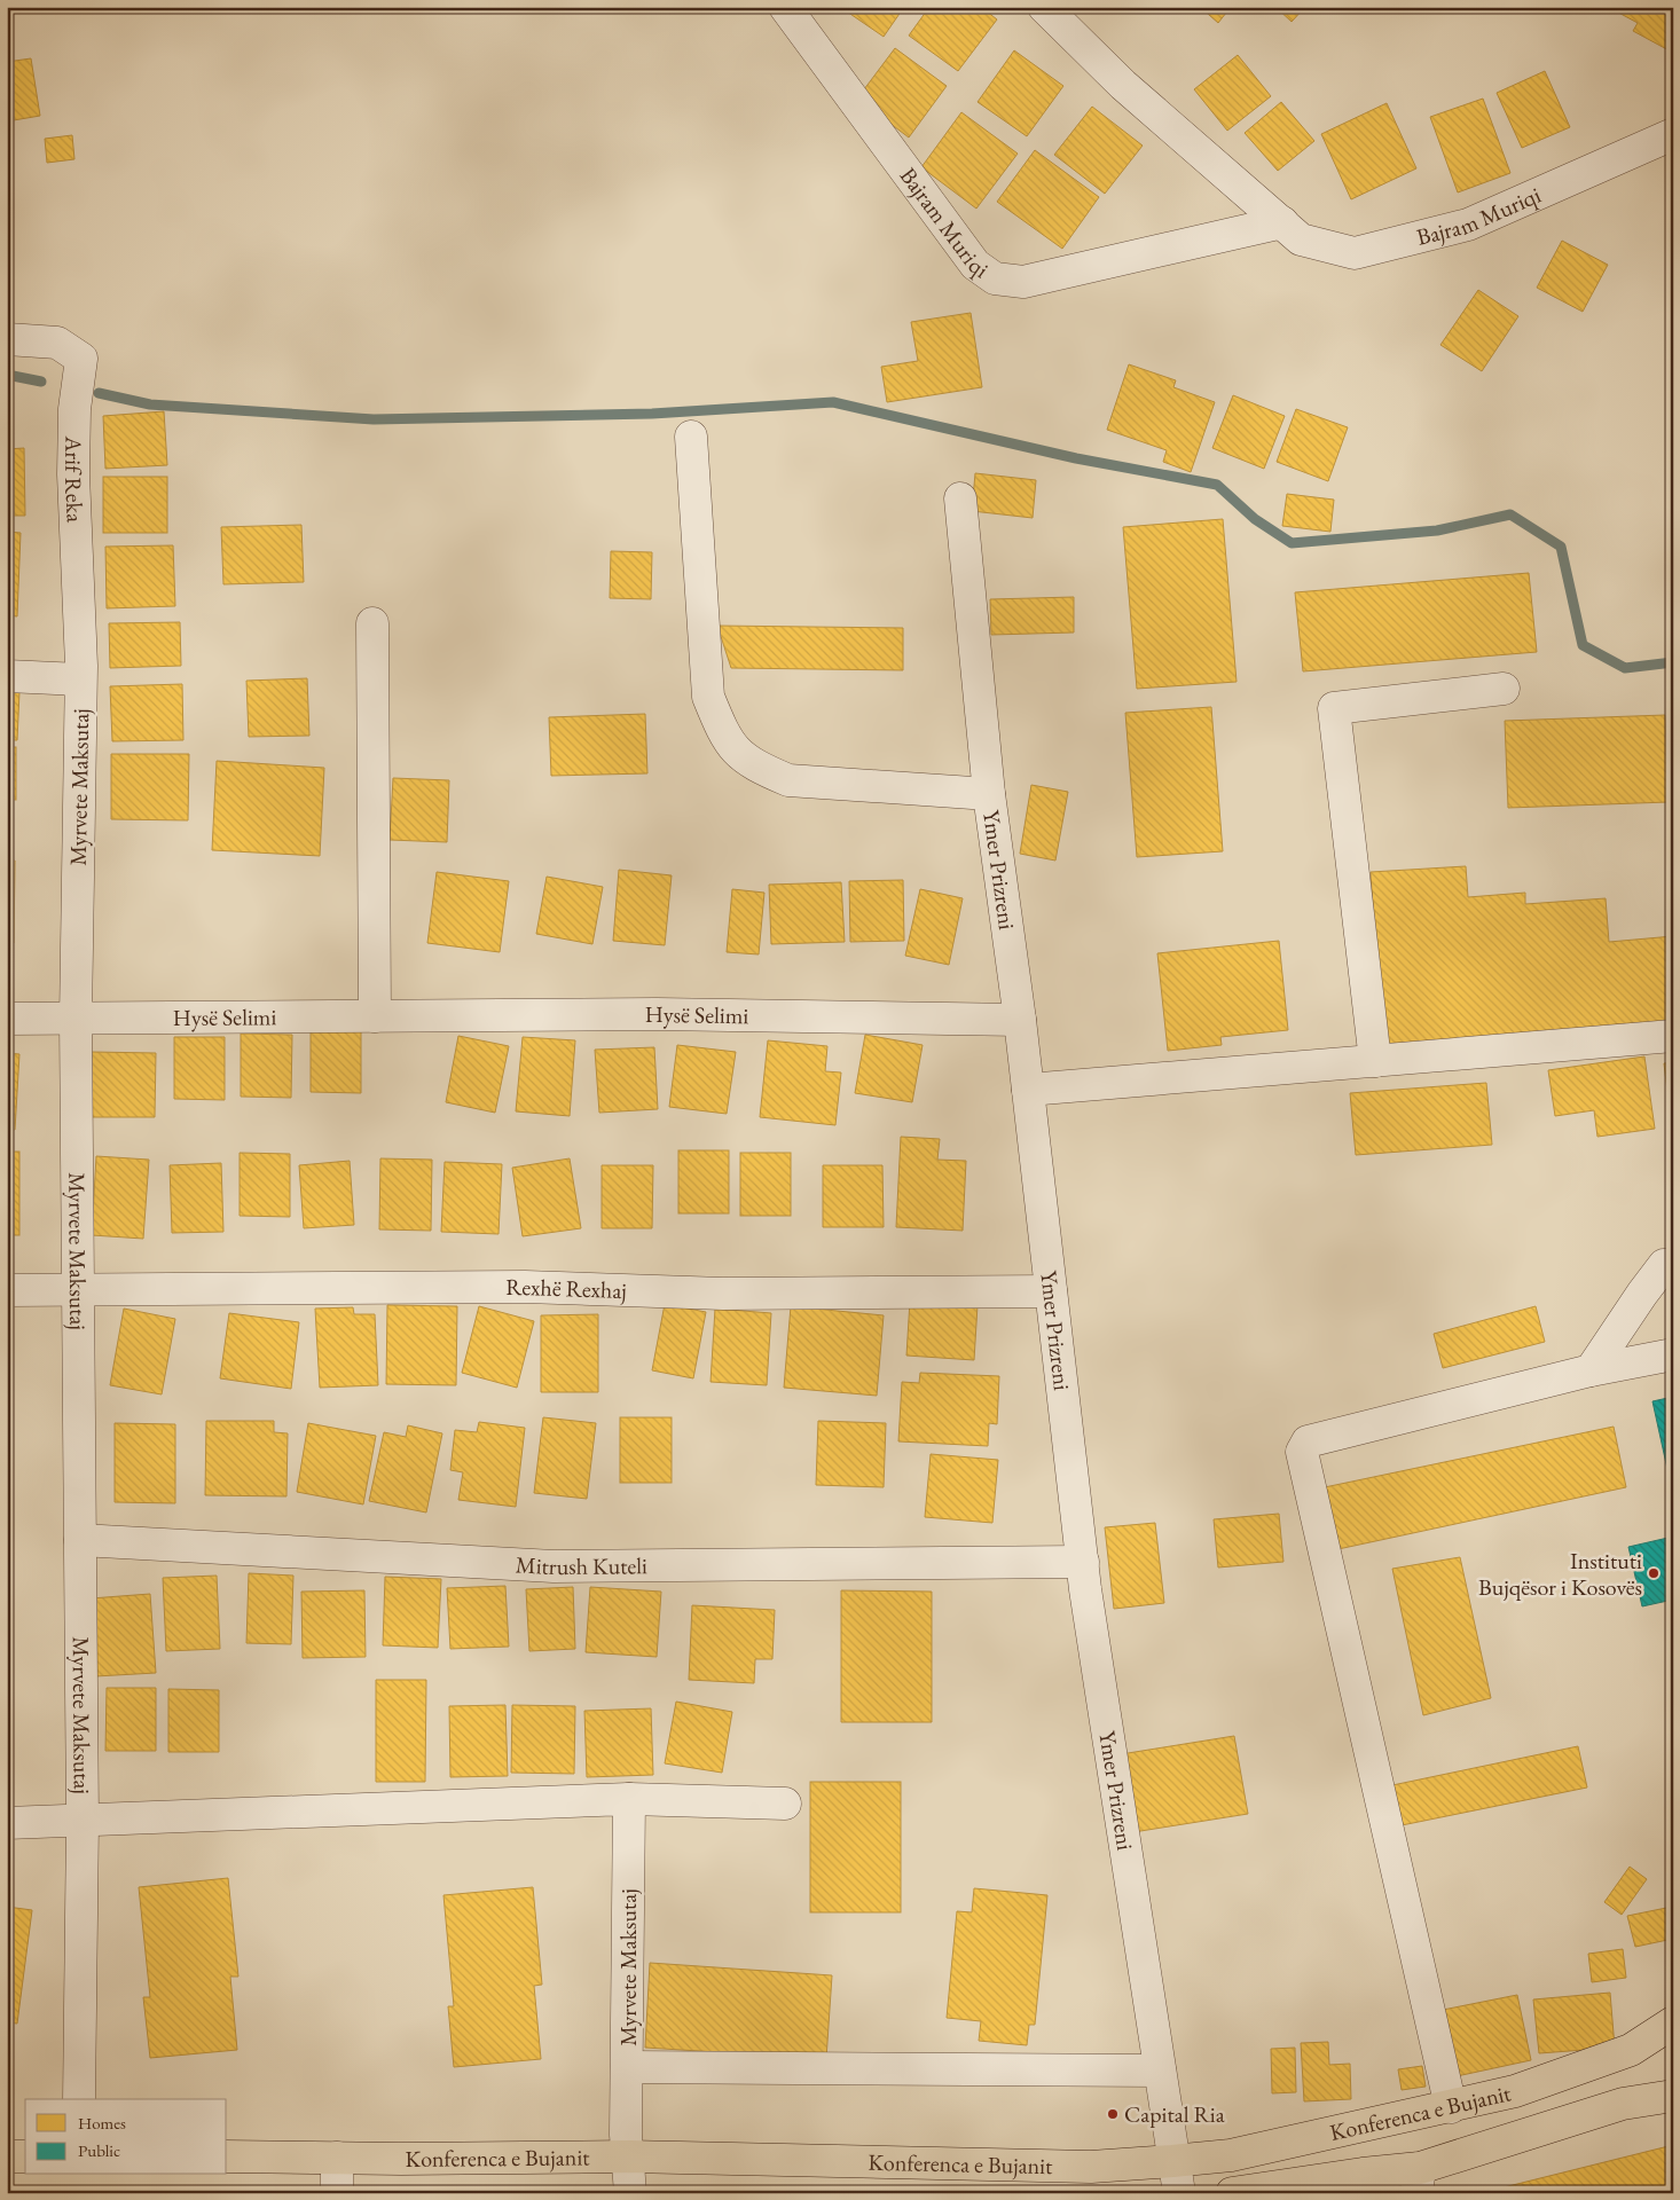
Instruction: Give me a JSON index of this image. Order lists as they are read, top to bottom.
{
  "streets": {
    "main road": ["Konferenca e Bujanit"],
    "street": [
      "Bajram Muriqi",
      "Arif Reka",
      "Myrvete Maksutaj",
      "Ymer Prizreni",
      "Hysë Selimi",
      "Rexhë Rexhaj",
      "Mitrush Kuteli"
    ]
  },
  "crossings": [
    ["Arif Reka", "Myrvete Maksutaj"],
    ["Myrvete Maksutaj", "Hysë Selimi"],
    ["Myrvete Maksutaj", "Rexhë Rexhaj"],
    ["Myrvete Maksutaj", "Mitrush Kuteli"],
    ["Myrvete Maksutaj", "Konferenca e Bujanit"],
    ["Ymer Prizreni", "Hysë Selimi"],
    ["Ymer Prizreni", "Rexhë Rexhaj"],
    ["Ymer Prizreni", "Mitrush Kuteli"],
    ["Ymer Prizreni", "Konferenca e Bujanit"]
  ],
  "places": ["Instituti Bujqësor i Kosovës", "Capital Ria"],
  "legend": ["Homes", "Public"]
}
